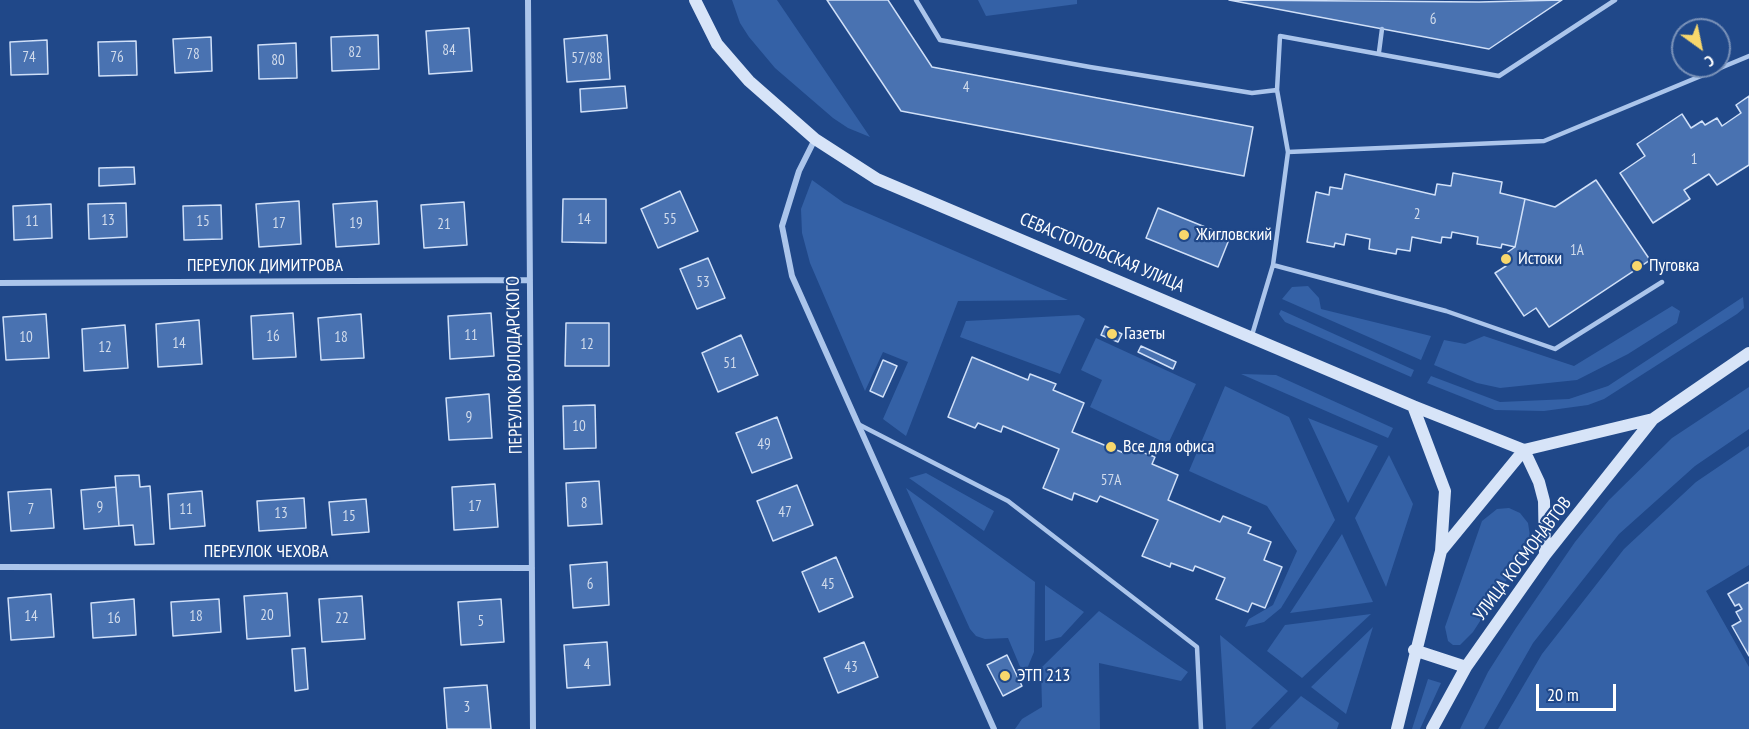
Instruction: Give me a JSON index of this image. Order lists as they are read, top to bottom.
{
  "streets": {
    "main road": ["СЕВАСТОПОЛЬСКАЯ УЛИЦА", "УЛИЦА КОСМОНАВТОВ"],
    "street": ["ПЕРЕУЛОК ДИМИТРОВА", "ПЕРЕУЛОК ВОЛОДАРСКОГО", "ПЕРЕУЛОК ЧЕХОВА"]
  },
  "crossings": [
    ["ПЕРЕУЛОК ДИМИТРОВА", "ПЕРЕУЛОК ВОЛОДАРСКОГО"],
    ["ПЕРЕУЛОК ВОЛОДАРСКОГО", "ПЕРЕУЛОК ЧЕХОВА"]
  ],
  "places": [
    "Жигловский",
    "Истоки",
    "Пуговка",
    "Газеты",
    "Все для офиса",
    "ЭТП 213"
  ],
  "house_numbers": [
    "6",
    "84",
    "82",
    "78",
    "74",
    "76",
    "57/88",
    "80",
    "4",
    "1",
    "2",
    "14",
    "55",
    "13",
    "11",
    "15",
    "17",
    "19",
    "21",
    "1А",
    "53",
    "11",
    "16",
    "10",
    "18",
    "14",
    "12",
    "12",
    "51",
    "9",
    "10",
    "49",
    "57А",
    "8",
    "17",
    "9",
    "7",
    "11",
    "47",
    "13",
    "15",
    "6",
    "45",
    "20",
    "14",
    "18",
    "16",
    "22",
    "5",
    "4",
    "43",
    "3"
  ],
  "scale_bar": "20 m",
  "north": "bottom right"
}
